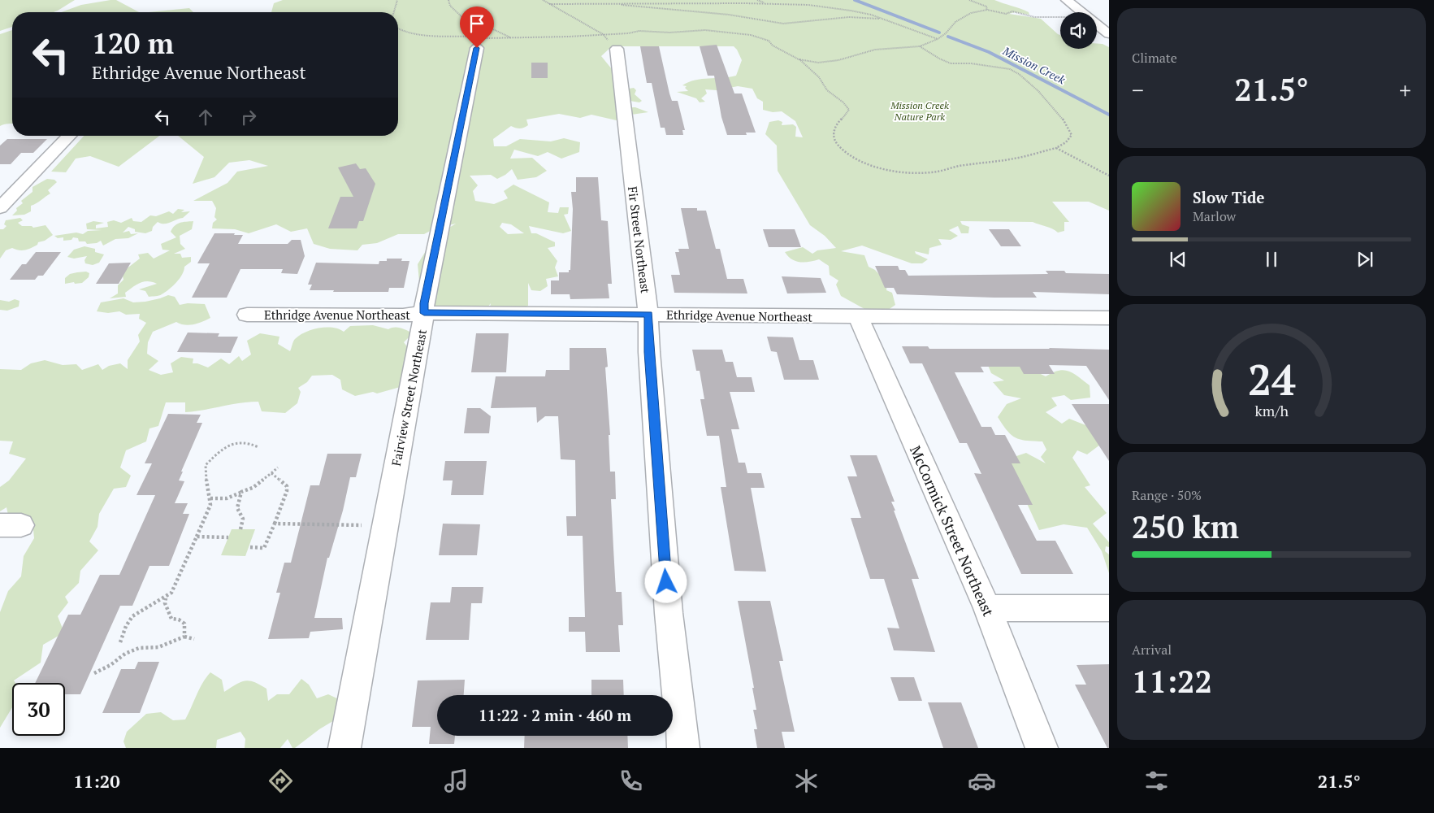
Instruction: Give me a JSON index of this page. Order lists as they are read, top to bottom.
{
  "streets": {
    "street": [
      "Fir Street Northeast",
      "Ethridge Avenue Northeast",
      "Fairview Street Northeast",
      "McCormick Street Northeast"
    ]
  },
  "crossings": [
    ["Fir Street Northeast", "Ethridge Avenue Northeast"],
    ["Ethridge Avenue Northeast", "Fairview Street Northeast"],
    ["Ethridge Avenue Northeast", "McCormick Street Northeast"]
  ],
  "water": ["Mission Creek"],
  "parks": ["Mission Creek Nature Park"],
  "page": {
    "tile": [
      "Climate",
      ["Range · 50%", "250 km"],
      ["Arrival", "11:22"]
    ],
    "turn": ["120 m", "Ethridge Avenue Northeast"],
    "heat": ["−", "21.5°", "+"],
    "song": ["Slow Tide", "Marlow"],
    "limit": "30",
    "trip": "11:22 · 2 min · 460 m",
    "tabs": ["11:20", "21.5°"],
    "gauge": ["24", "km/h"]
  }
}
